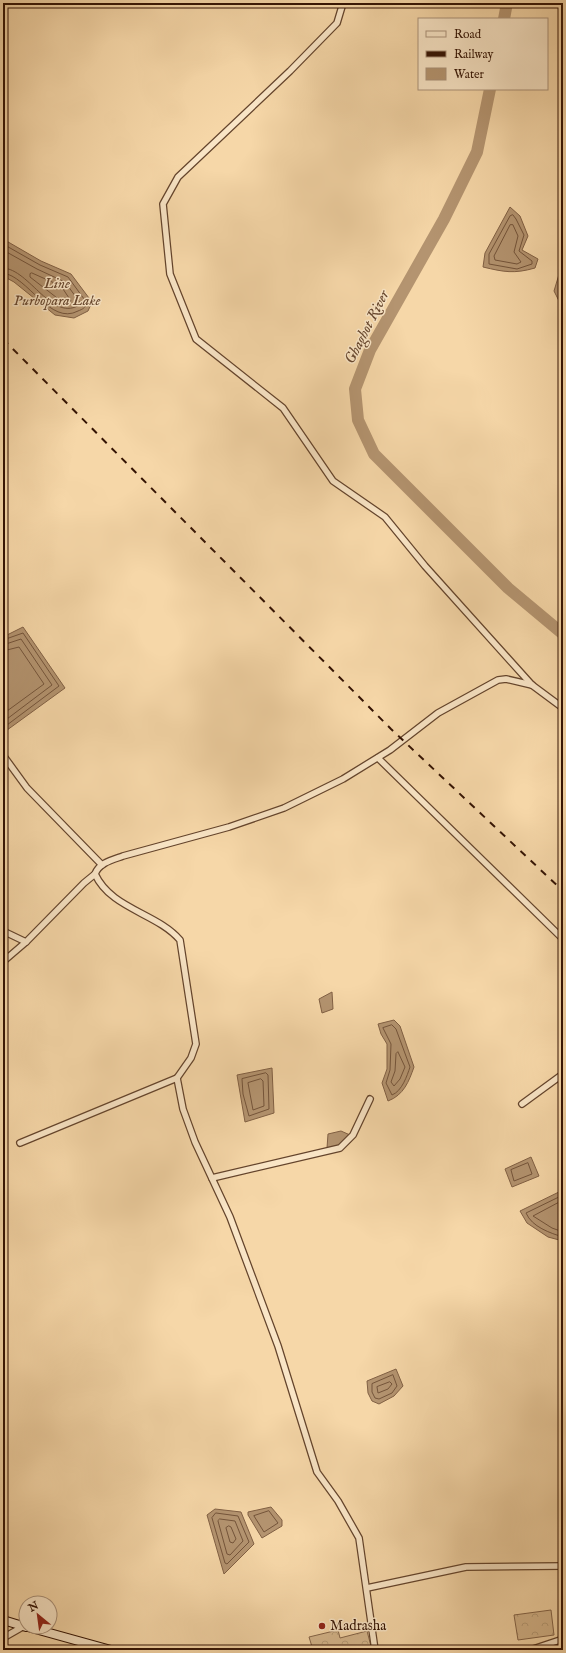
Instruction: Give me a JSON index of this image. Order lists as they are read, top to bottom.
{
  "water": ["Line Purbopara Lake", "Ghaghot River"],
  "places": ["Madrasha"],
  "legend": ["Road", "Railway", "Water"],
  "north": "top left"
}
